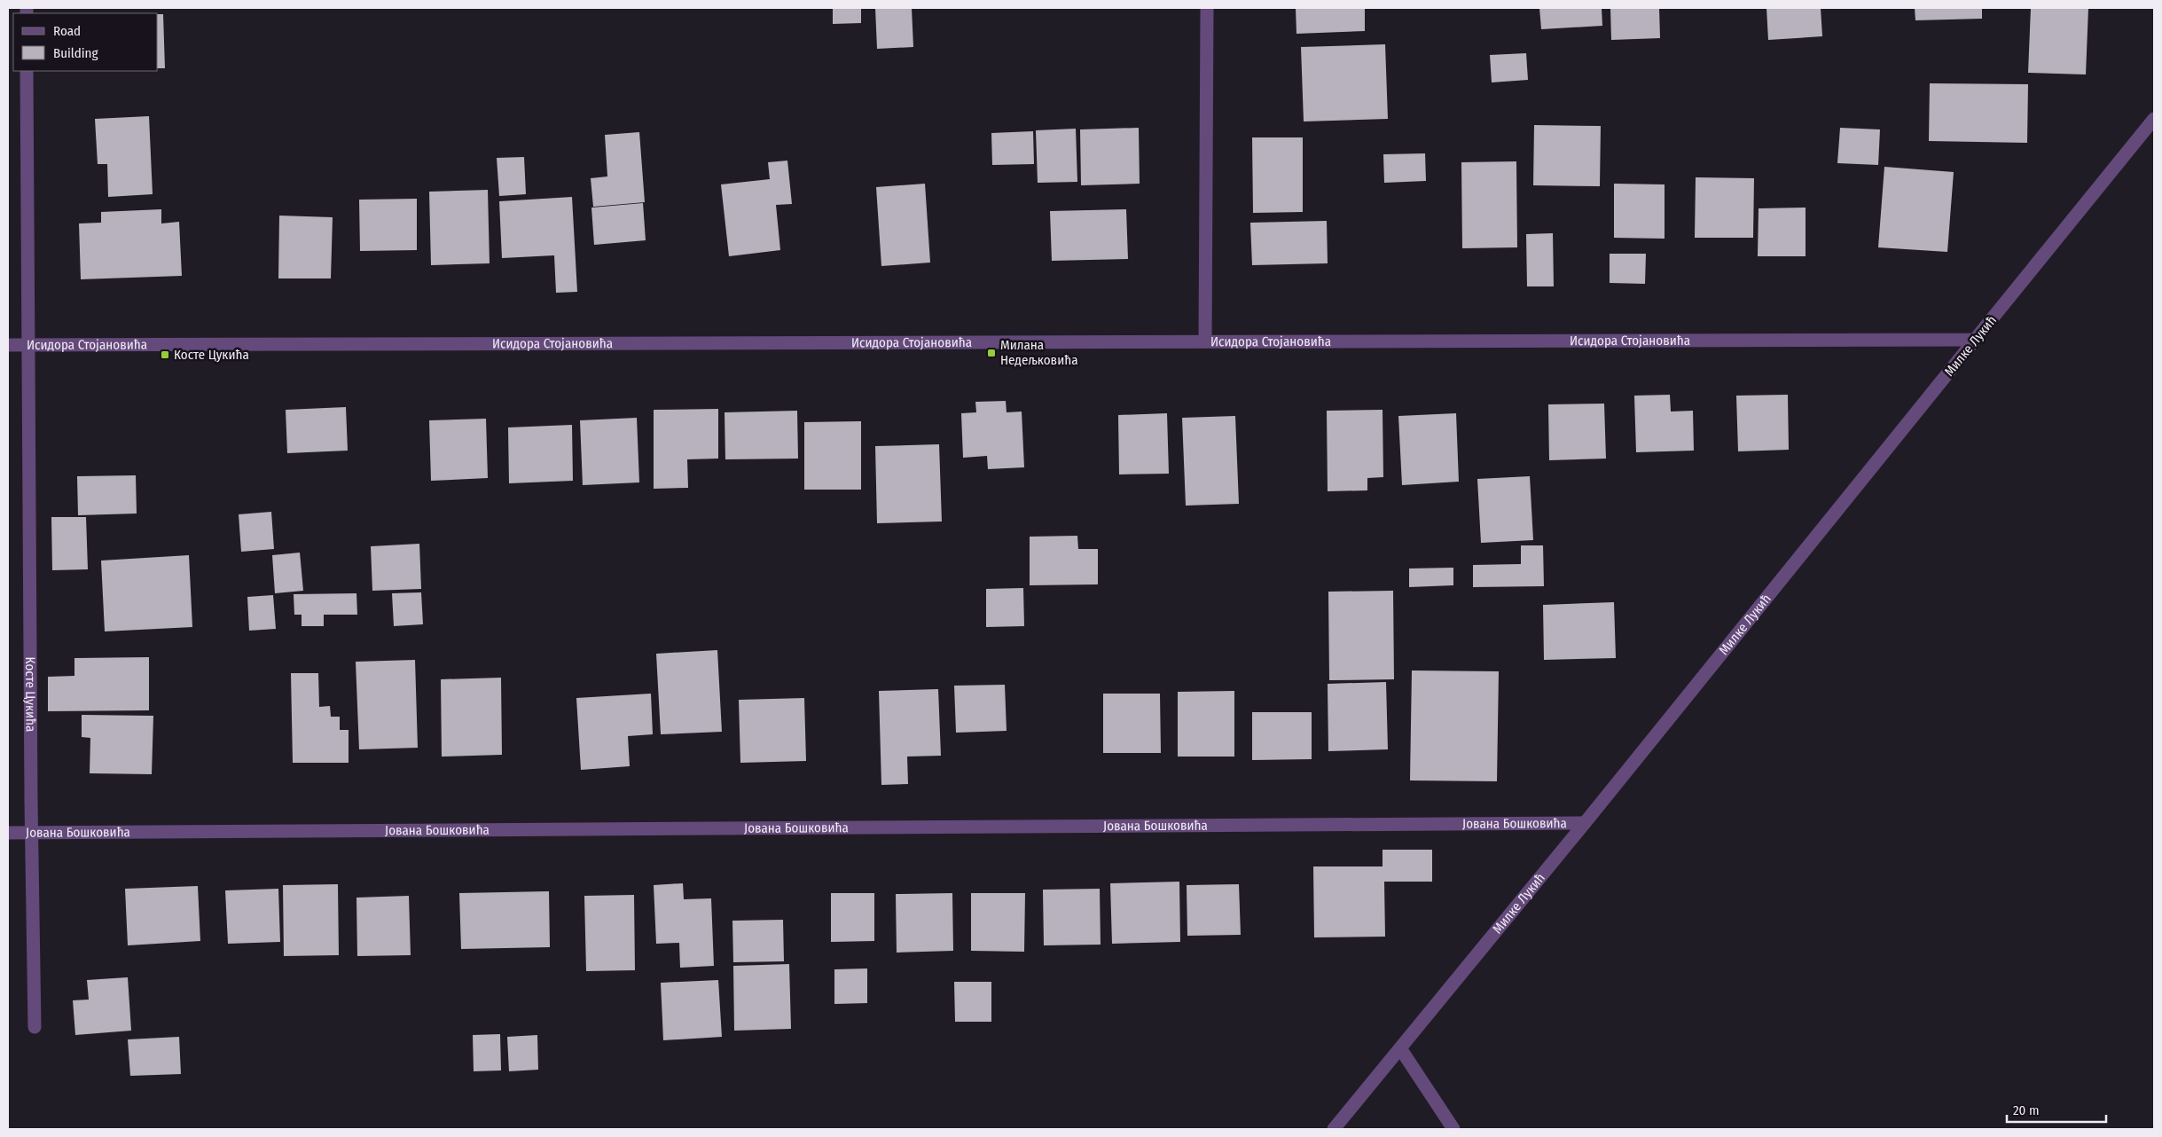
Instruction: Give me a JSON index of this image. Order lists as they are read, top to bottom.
{
  "streets": {
    "street": [
      "Исидора Стојановића",
      "Милке Лукић",
      "Косте Цукића",
      "Јована Бошковића"
    ]
  },
  "crossings": [
    ["Исидора Стојановића", "Милке Лукић"],
    ["Исидора Стојановића", "Косте Цукића"],
    ["Милке Лукић", "Јована Бошковића"],
    ["Косте Цукића", "Јована Бошковића"]
  ],
  "places": {
    "transit": ["Милана Недељковића", "Косте Цукића"]
  },
  "legend": ["Road", "Building"],
  "scale_bar": "20 m"
}
